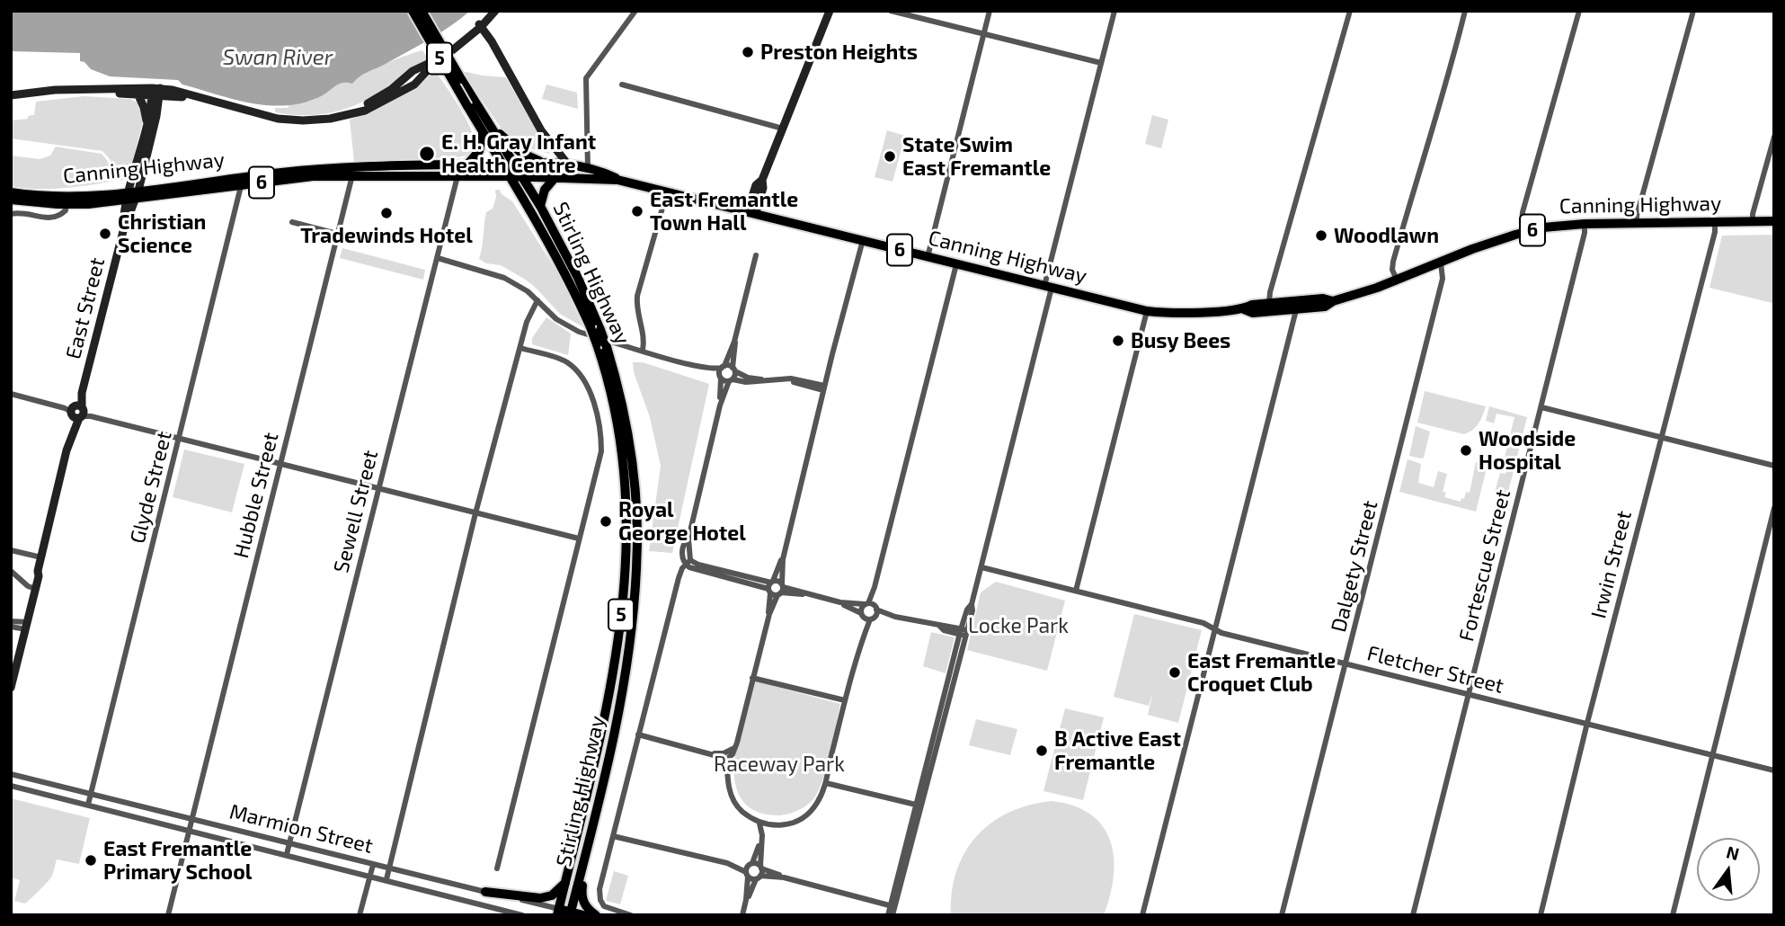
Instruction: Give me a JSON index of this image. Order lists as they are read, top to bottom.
{
  "streets": {
    "highway": [
      "5",
      "Canning Highway",
      "6",
      "Stirling Highway"
    ],
    "main road": ["Marmion Street"],
    "street": [
      "East Street",
      "Glyde Street",
      "Hubble Street",
      "Sewell Street",
      "Irwin Street",
      "Fortescue Street",
      "Dalgety Street",
      "Fletcher Street"
    ]
  },
  "crossings": [
    ["Canning Highway", "Stirling Highway"],
    ["Canning Highway", "East Street"],
    ["Canning Highway", "Glyde Street"],
    ["Canning Highway", "Hubble Street"],
    ["Canning Highway", "Sewell Street"],
    ["Canning Highway", "Irwin Street"],
    ["Canning Highway", "Fortescue Street"],
    ["Canning Highway", "Dalgety Street"],
    ["Stirling Highway", "Marmion Street"],
    ["Glyde Street", "Marmion Street"],
    ["Hubble Street", "Marmion Street"],
    ["Sewell Street", "Marmion Street"],
    ["Irwin Street", "Fletcher Street"],
    ["Fortescue Street", "Fletcher Street"],
    ["Dalgety Street", "Fletcher Street"]
  ],
  "water": ["Swan River"],
  "parks": ["Locke Park", "Raceway Park"],
  "places": [
    "Preston Heights",
    "E. H. Gray Infant Health Centre",
    "State Swim East Fremantle",
    "East Fremantle Town Hall",
    "Tradewinds Hotel",
    "Christian Science",
    "Woodlawn",
    "Busy Bees",
    "Woodside Hospital",
    "Royal George Hotel",
    "East Fremantle Croquet Club",
    "B Active East Fremantle",
    "East Fremantle Primary School"
  ],
  "north": "top"
}
